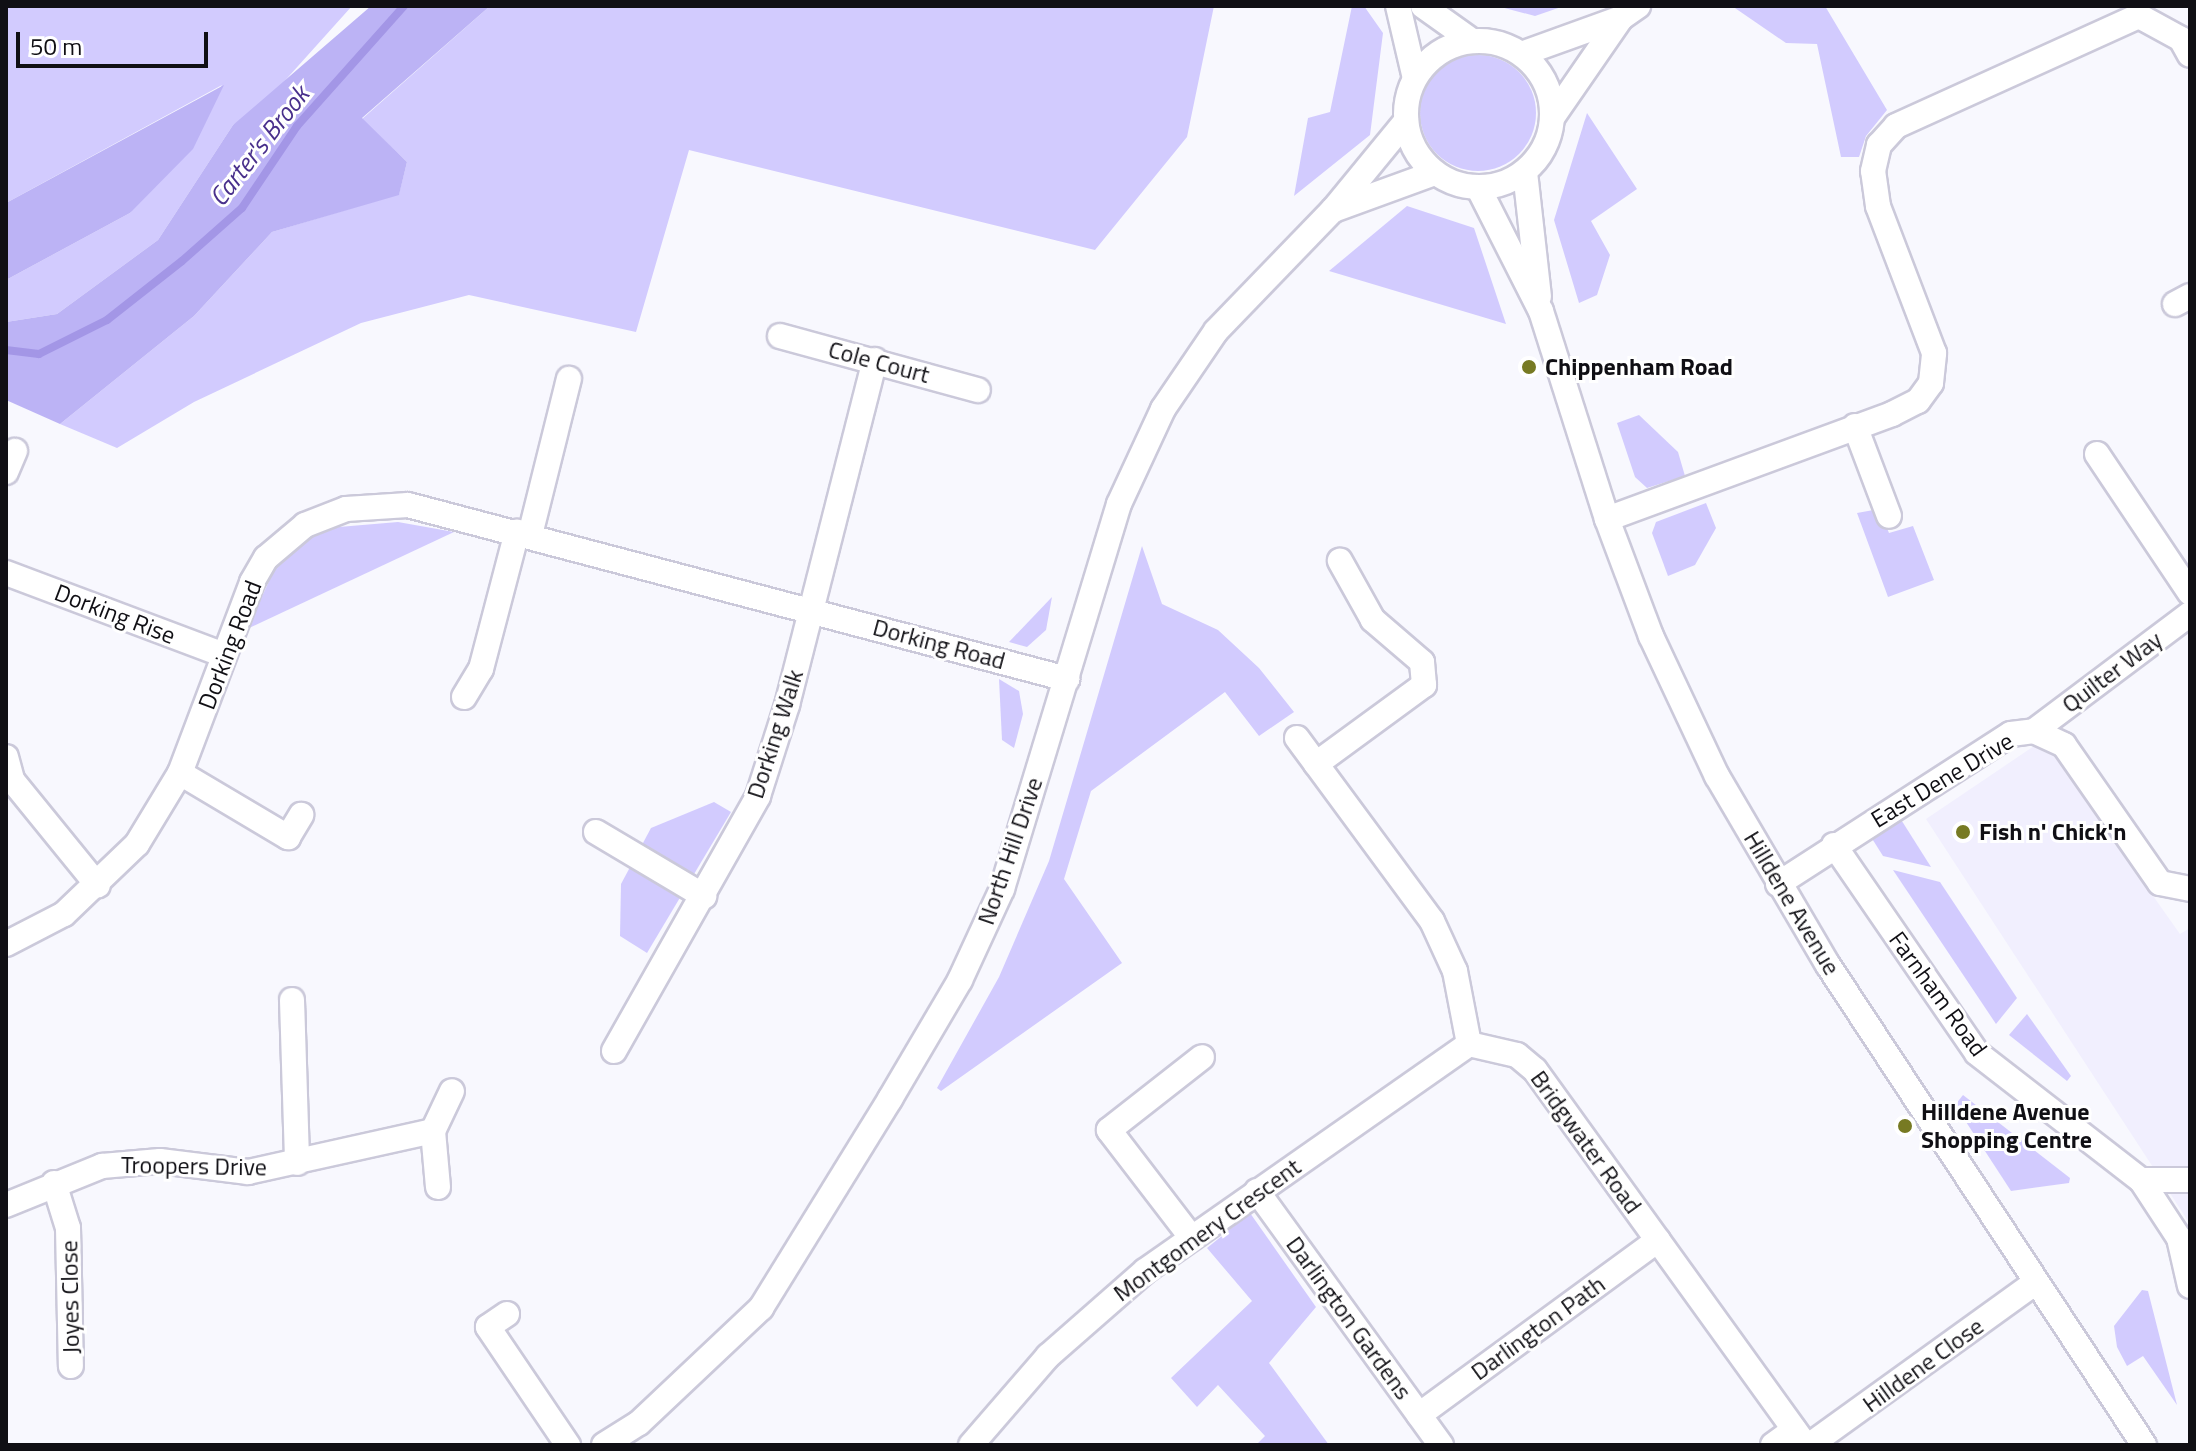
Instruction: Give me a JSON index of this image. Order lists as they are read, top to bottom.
{
  "streets": {
    "street": [
      "Cole Court",
      "Dorking Rise",
      "Dorking Road",
      "Quilter Way",
      "Dorking Walk",
      "East Dene Drive",
      "North Hill Drive",
      "Hilldene Avenue",
      "Farnham Road",
      "Bridgwater Road",
      "Troopers Drive",
      "Montgomery Crescent",
      "Joyes Close",
      "Darlington Gardens",
      "Darlington Path",
      "Hilldene Close"
    ]
  },
  "crossings": [
    ["Dorking Rise", "Dorking Road"],
    ["Dorking Road", "Dorking Walk"],
    ["Dorking Road", "North Hill Drive"],
    ["Quilter Way", "East Dene Drive"],
    ["East Dene Drive", "Hilldene Avenue"],
    ["East Dene Drive", "Farnham Road"],
    ["North Hill Drive", "Hilldene Avenue"],
    ["Hilldene Avenue", "Hilldene Close"],
    ["Bridgwater Road", "Montgomery Crescent"],
    ["Bridgwater Road", "Darlington Path"],
    ["Bridgwater Road", "Hilldene Close"],
    ["Troopers Drive", "Joyes Close"],
    ["Montgomery Crescent", "Darlington Gardens"],
    ["Darlington Gardens", "Darlington Path"]
  ],
  "water": ["Carter's Brook"],
  "places": ["Chippenham Road", "Fish n' Chick'n", "Hilldene Avenue Shopping Centre"],
  "scale_bar": "50 m"
}
